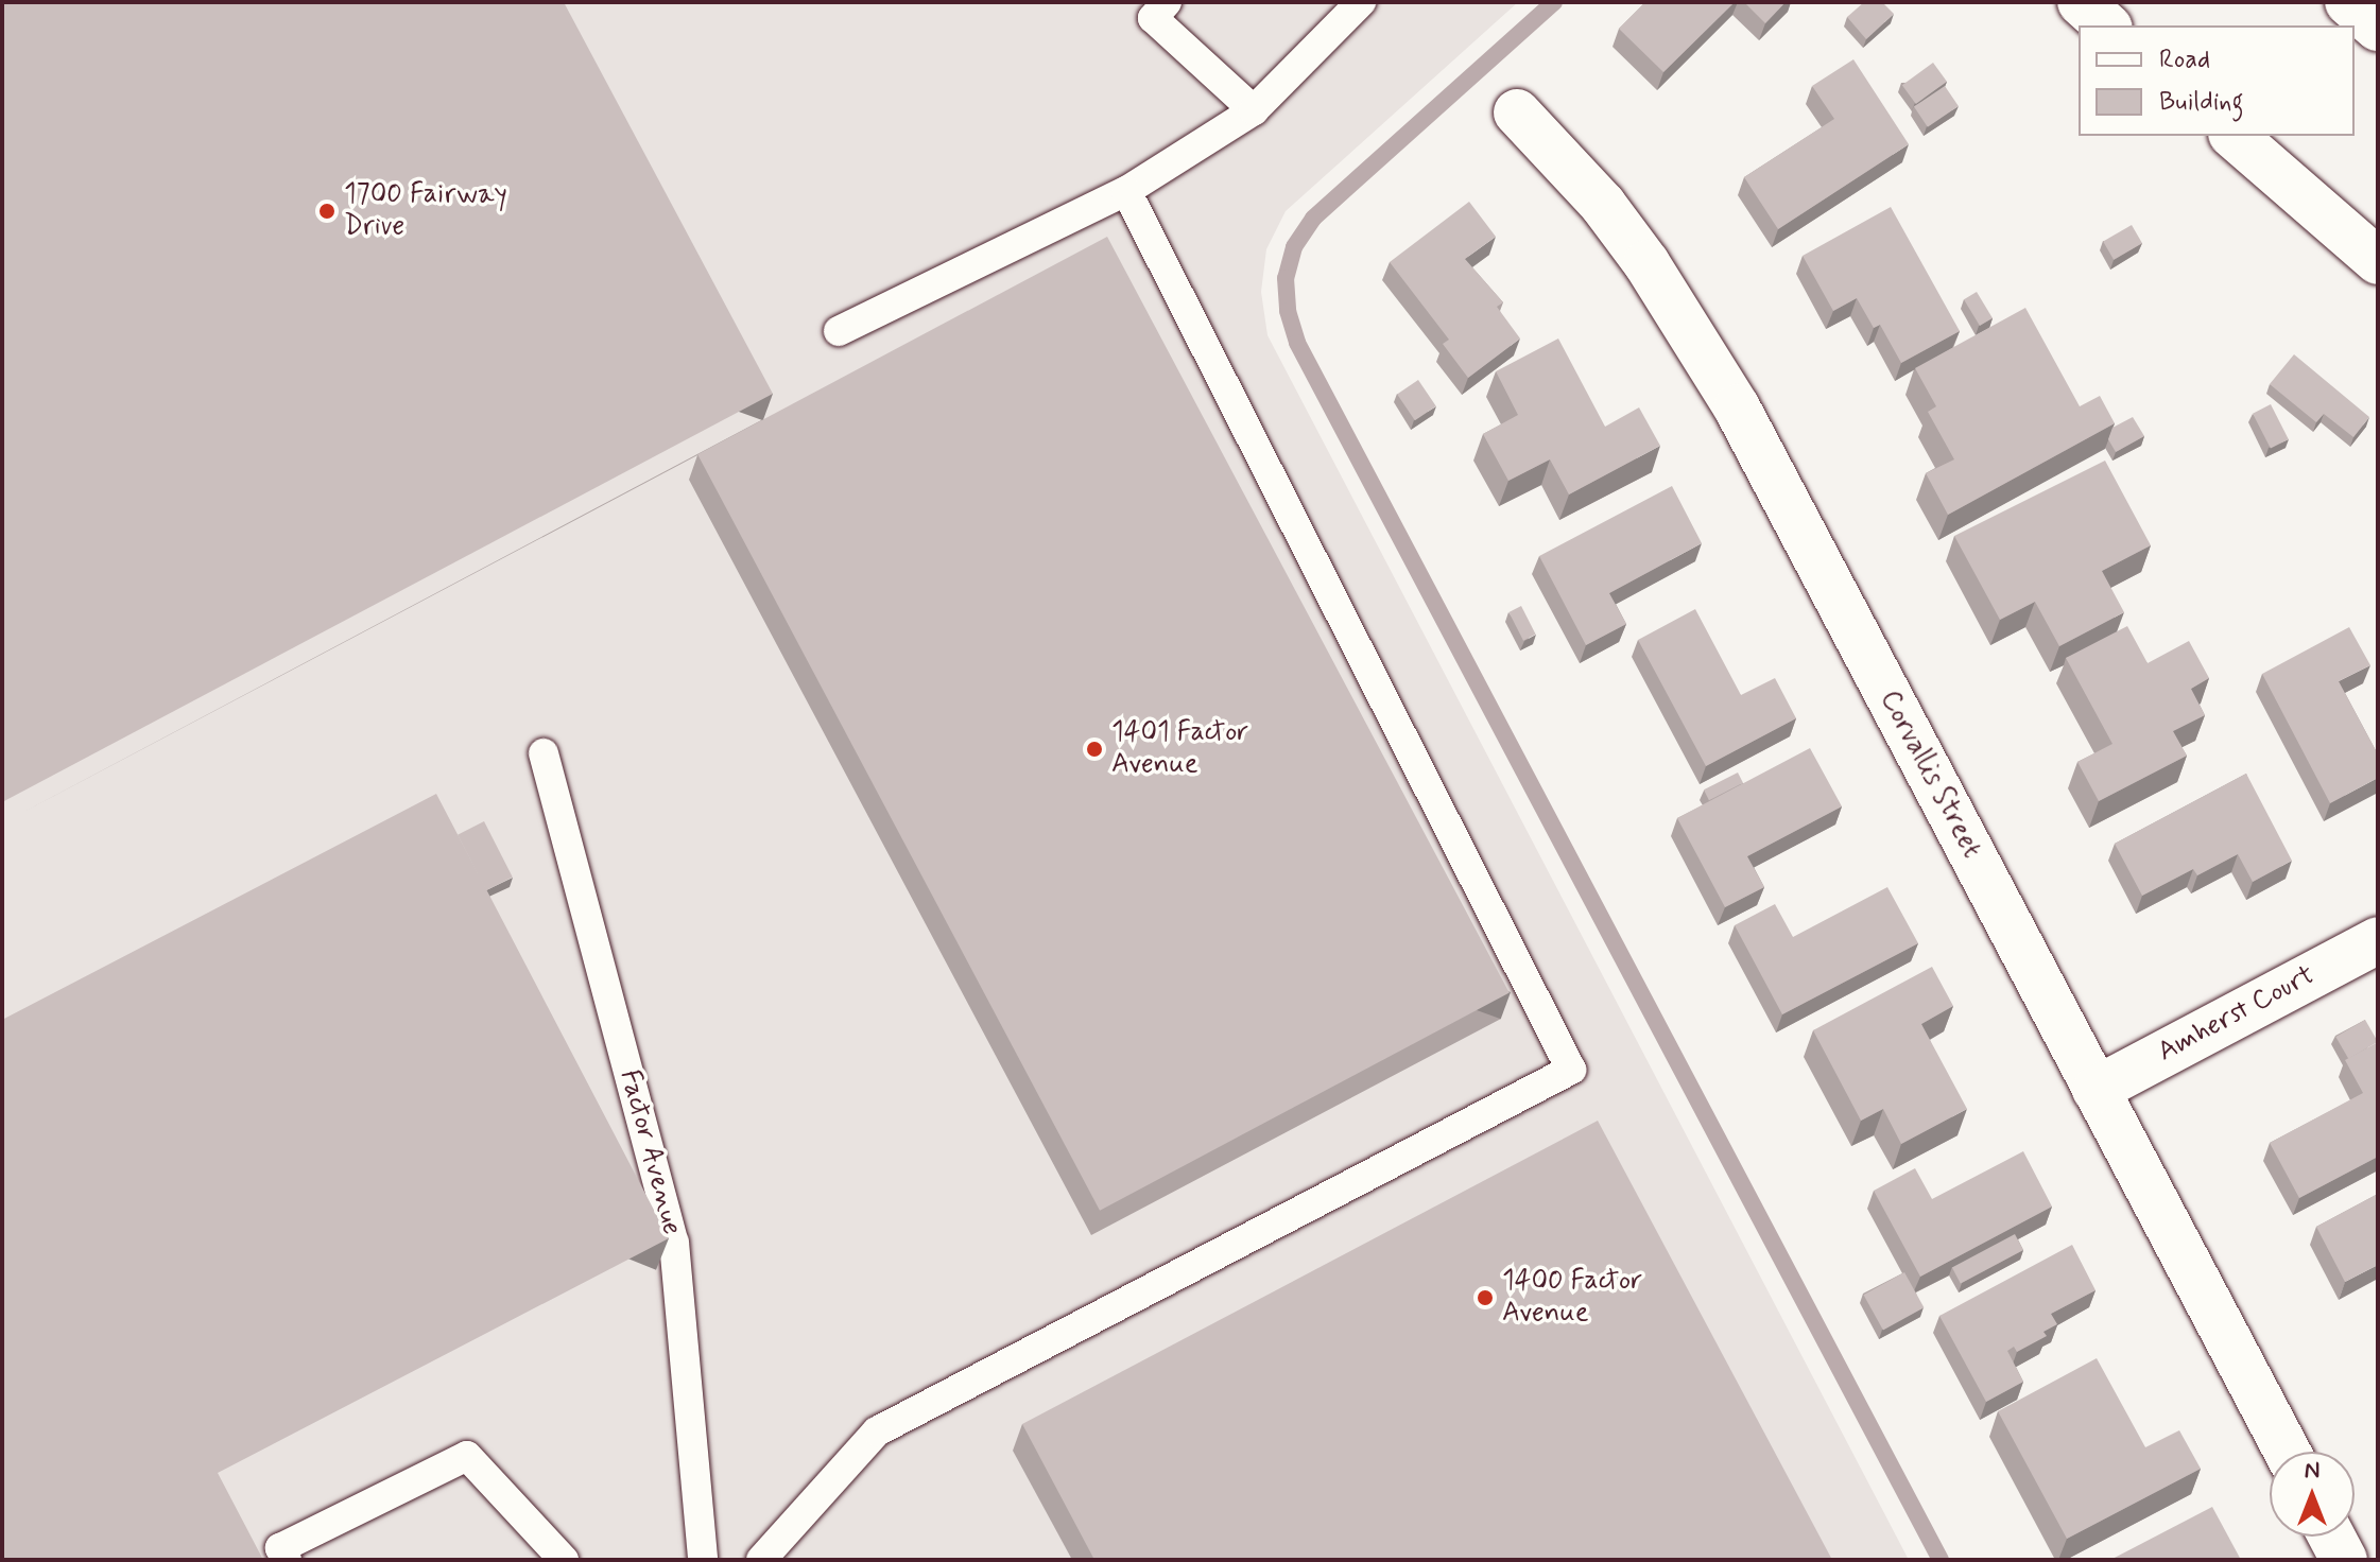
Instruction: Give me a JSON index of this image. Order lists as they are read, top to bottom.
{
  "streets": {
    "main road": ["Corvallis Street", "Amherst Court"],
    "lane": ["Factor Avenue"]
  },
  "crossings": [
    ["Corvallis Street", "Amherst Court"]
  ],
  "places": ["1700 Fairway Drive", "1401 Factor Avenue", "1400 Factor Avenue"],
  "legend": ["Road", "Building"],
  "north": "top"
}
